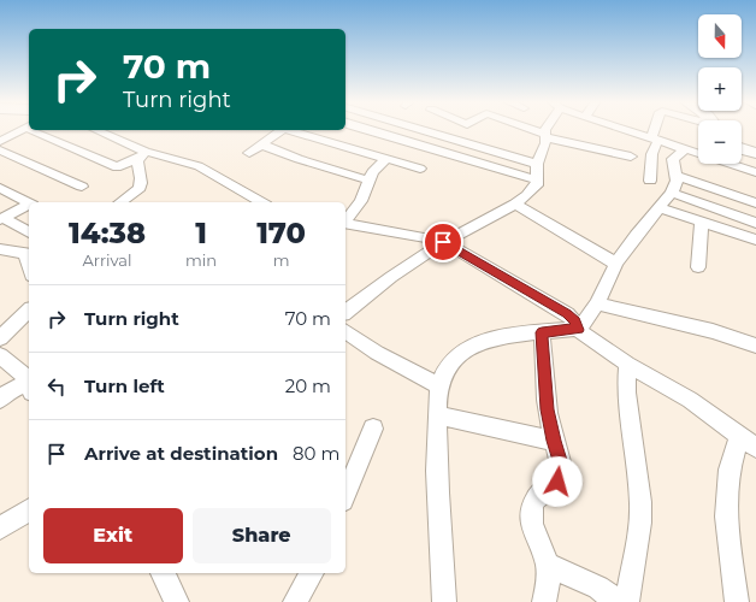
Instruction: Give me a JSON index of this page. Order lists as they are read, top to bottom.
{
  "north": "bottom",
  "page": {
    "map_buttons": ["+", "−"],
    "turn": ["70 m", "Turn right"],
    "eta": [
      "14:38",
      "Arrival",
      "1",
      "min",
      "170",
      "m"
    ],
    "list": [
      {
        "name": "Turn right",
        "value": "70 m"
      },
      {
        "name": "Turn left",
        "value": "20 m"
      },
      {
        "name": "Arrive at destination",
        "value": "80 m"
      }
    ],
    "buttons": ["Exit", "Share"]
  }
}
